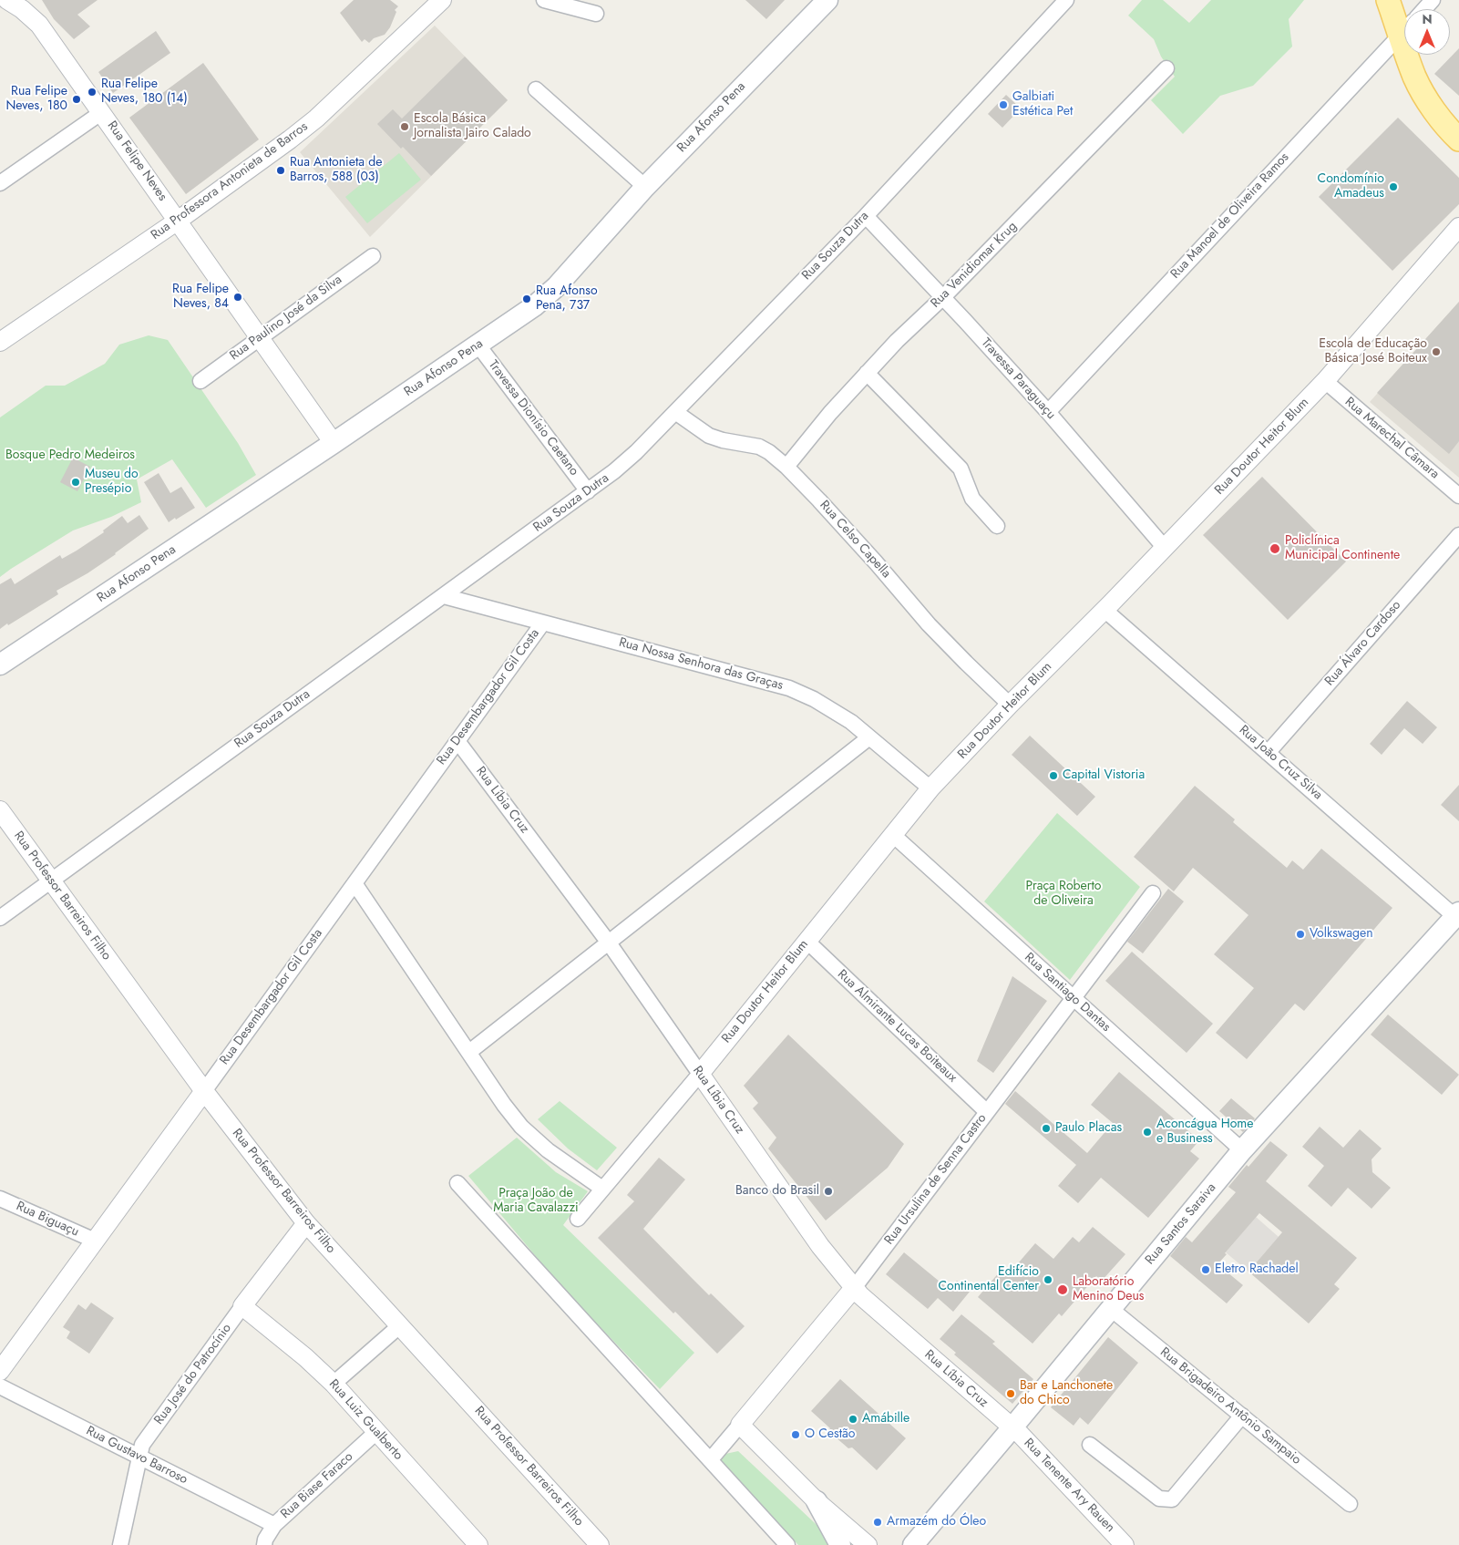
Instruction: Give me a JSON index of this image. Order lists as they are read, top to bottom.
{
  "streets": {
    "main road": ["Rua Afonso Pena", "Rua Santos Saraiva"],
    "street": [
      "Rua Felipe Neves",
      "Rua Professora Antonieta de Barros",
      "Rua Manoel de Oliveira Ramos",
      "Rua Souza Dutra",
      "Rua Venidiomar Krug",
      "Rua Paulino José da Silva",
      "Travessa Paraguaçu",
      "Travessa Dionísio Caetano",
      "Rua Marechal Câmara",
      "Rua Doutor Heitor Blum",
      "Rua Celso Capella",
      "Rua Álvaro Cardoso",
      "Rua Nossa Senhora das Graças",
      "Rua Desembargador Gil Costa",
      "Rua João Cruz Silva",
      "Rua Líbia Cruz",
      "Rua Professor Barreiros Filho",
      "Rua Santiago Dantas",
      "Rua Almirante Lucas Boiteaux",
      "Rua Ursulina de Senna Castro",
      "Rua Biguaçu",
      "Rua José do Patrocínio",
      "Rua Brigadeiro Antônio Sampaio",
      "Rua Luiz Gualberto",
      "Rua Gustavo Barroso",
      "Rua Biase Faraco",
      "Rua Tenente Ary Rauen"
    ]
  },
  "crossings": [
    ["Rua Afonso Pena", "Rua Felipe Neves"],
    ["Rua Afonso Pena", "Travessa Dionísio Caetano"],
    ["Rua Felipe Neves", "Rua Professora Antonieta de Barros"],
    ["Rua Felipe Neves", "Rua Paulino José da Silva"],
    ["Rua Manoel de Oliveira Ramos", "Travessa Paraguaçu"],
    ["Rua Souza Dutra", "Travessa Paraguaçu"],
    ["Rua Souza Dutra", "Travessa Dionísio Caetano"],
    ["Rua Souza Dutra", "Rua Celso Capella"],
    ["Rua Souza Dutra", "Rua Nossa Senhora das Graças"],
    ["Rua Souza Dutra", "Rua Professor Barreiros Filho"],
    ["Rua Venidiomar Krug", "Travessa Paraguaçu"],
    ["Rua Venidiomar Krug", "Rua Celso Capella"],
    ["Travessa Paraguaçu", "Rua Doutor Heitor Blum"],
    ["Rua Marechal Câmara", "Rua Doutor Heitor Blum"],
    ["Rua Doutor Heitor Blum", "Rua Celso Capella"],
    ["Rua Doutor Heitor Blum", "Rua Nossa Senhora das Graças"],
    ["Rua Doutor Heitor Blum", "Rua João Cruz Silva"],
    ["Rua Doutor Heitor Blum", "Rua Líbia Cruz"],
    ["Rua Doutor Heitor Blum", "Rua Santiago Dantas"],
    ["Rua Doutor Heitor Blum", "Rua Almirante Lucas Boiteaux"],
    ["Rua Álvaro Cardoso", "Rua João Cruz Silva"],
    ["Rua Nossa Senhora das Graças", "Rua Desembargador Gil Costa"],
    ["Rua Desembargador Gil Costa", "Rua Líbia Cruz"],
    ["Rua Desembargador Gil Costa", "Rua Professor Barreiros Filho"],
    ["Rua Desembargador Gil Costa", "Rua Biguaçu"],
    ["Rua João Cruz Silva", "Rua Santos Saraiva"],
    ["Rua Líbia Cruz", "Rua Ursulina de Senna Castro"],
    ["Rua Líbia Cruz", "Rua Santos Saraiva"],
    ["Rua Líbia Cruz", "Rua Tenente Ary Rauen"],
    ["Rua Professor Barreiros Filho", "Rua José do Patrocínio"],
    ["Rua Santiago Dantas", "Rua Ursulina de Senna Castro"],
    ["Rua Santiago Dantas", "Rua Santos Saraiva"],
    ["Rua Almirante Lucas Boiteaux", "Rua Ursulina de Senna Castro"],
    ["Rua Santos Saraiva", "Rua Brigadeiro Antônio Sampaio"],
    ["Rua Santos Saraiva", "Rua Tenente Ary Rauen"],
    ["Rua José do Patrocínio", "Rua Luiz Gualberto"],
    ["Rua José do Patrocínio", "Rua Gustavo Barroso"],
    ["Rua Luiz Gualberto", "Rua Biase Faraco"],
    ["Rua Gustavo Barroso", "Rua Biase Faraco"]
  ],
  "parks": ["Bosque Pedro Medeiros", "Praça Roberto de Oliveira", "Praça João de Maria Cavalazzi"],
  "places": [
    "Rua Felipe Neves, 180 (14)",
    "Rua Felipe Neves, 180",
    "Galbiati Estética Pet",
    "Escola Básica Jornalista Jairo Calado",
    "Rua Antonieta de Barros, 588 (03)",
    "Condomínio Amadeus",
    "Rua Felipe Neves, 84",
    "Rua Afonso Pena, 737",
    "Escola de Educação Básica José Boiteux",
    "Museu do Presépio",
    "Policlínica Municipal Continente",
    "Capital Vistoria",
    "Volkswagen",
    "Paulo Placas",
    "Aconcágua Home e Business",
    "Banco do Brasil",
    "Eletro Rachadel",
    "Edifício Continental Center",
    "Laboratório Menino Deus",
    "Bar e Lanchonete do Chico",
    "Amábille",
    "O Cestão",
    "Armazém do Óleo"
  ],
  "north": "top"
}
